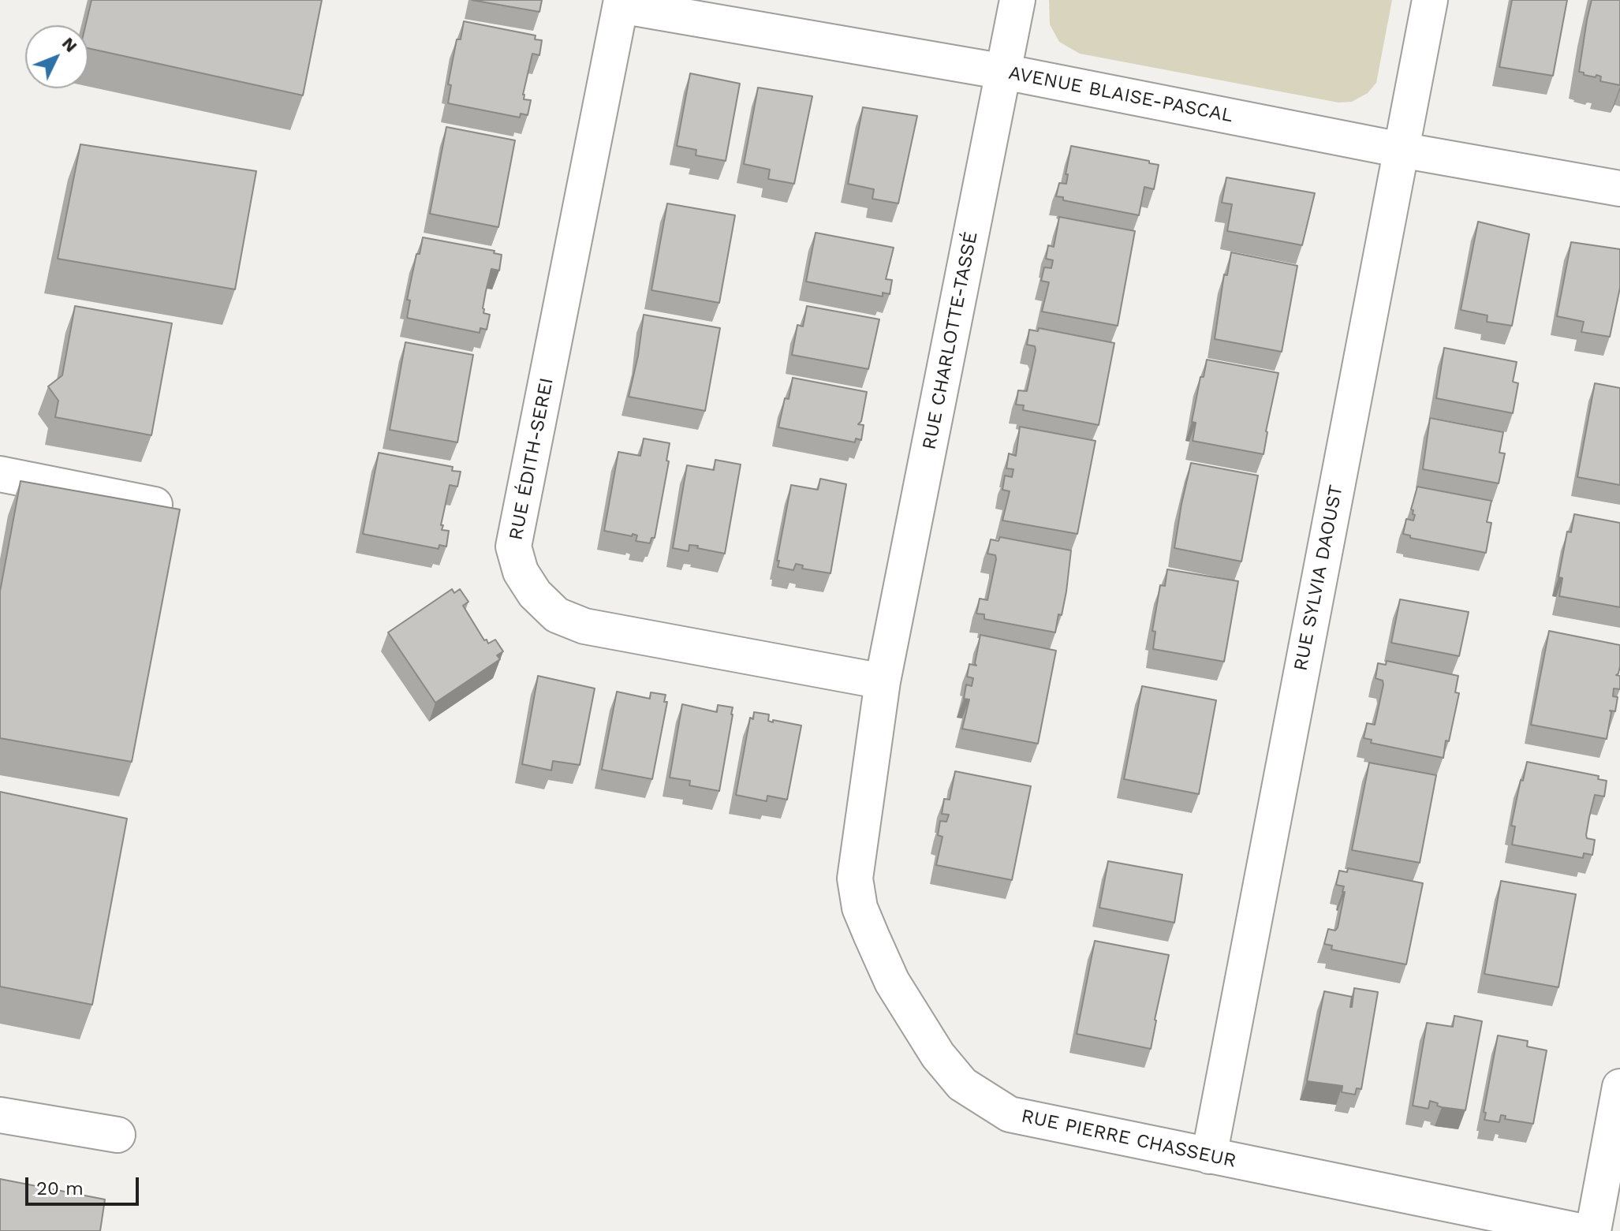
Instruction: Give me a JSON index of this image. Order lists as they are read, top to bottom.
{
  "streets": {
    "street": [
      "AVENUE BLAISE-PASCAL",
      "RUE CHARLOTTE-TASSÉ",
      "RUE ÉDITH-SEREI",
      "RUE SYLVIA DAOUST",
      "RUE PIERRE CHASSEUR"
    ]
  },
  "crossings": [
    ["AVENUE BLAISE-PASCAL", "RUE CHARLOTTE-TASSÉ"],
    ["AVENUE BLAISE-PASCAL", "RUE ÉDITH-SEREI"],
    ["AVENUE BLAISE-PASCAL", "RUE SYLVIA DAOUST"],
    ["RUE CHARLOTTE-TASSÉ", "RUE ÉDITH-SEREI"],
    ["RUE CHARLOTTE-TASSÉ", "RUE PIERRE CHASSEUR"],
    ["RUE ÉDITH-SEREI", "RUE PIERRE CHASSEUR"],
    ["RUE SYLVIA DAOUST", "RUE PIERRE CHASSEUR"]
  ],
  "scale_bar": "20 m",
  "north": "top right"
}
